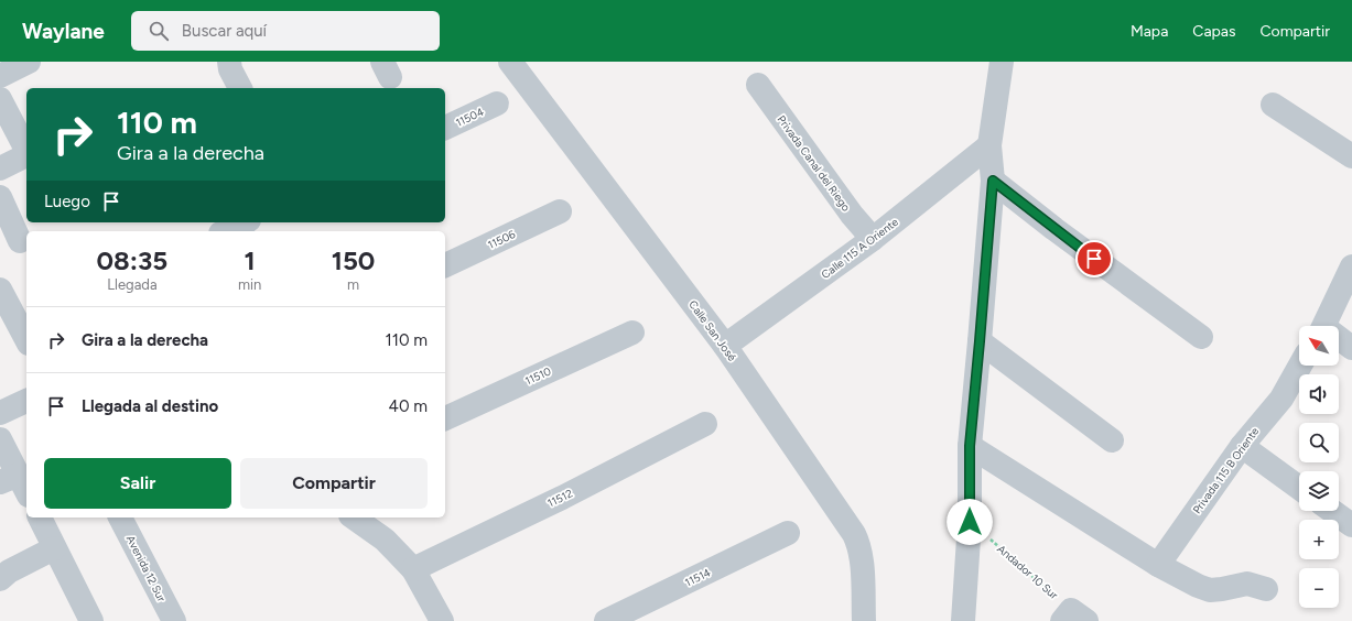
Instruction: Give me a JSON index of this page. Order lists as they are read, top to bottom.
{
  "streets": {
    "street": [
      "11504",
      "Privada Canal del Riego",
      "11506",
      "Calle 115 A Oriente",
      "Calle San José",
      "11510",
      "Privada 115 B Oriente",
      "11512",
      "Avenida 12 Sur",
      "11514"
    ],
    "path": ["Andador 10 Sur"]
  },
  "crossings": [
    ["Privada Canal del Riego", "Calle 115 A Oriente"],
    ["Calle 115 A Oriente", "Calle San José"]
  ],
  "north": "top left",
  "page": {
    "header": "Waylane",
    "search": "Buscar aquí",
    "nav": ["Mapa", "Capas", "Compartir"],
    "turn": ["110 m", "Gira a la derecha"],
    "then": "Luego",
    "eta": [
      "08:35",
      "Llegada",
      "1",
      "min",
      "150",
      "m"
    ],
    "list": [
      {
        "name": "Gira a la derecha",
        "value": "110 m"
      },
      {
        "name": "Llegada al destino",
        "value": "40 m"
      }
    ],
    "map_buttons": ["+", "−"],
    "buttons": ["Salir", "Compartir"]
  }
}
